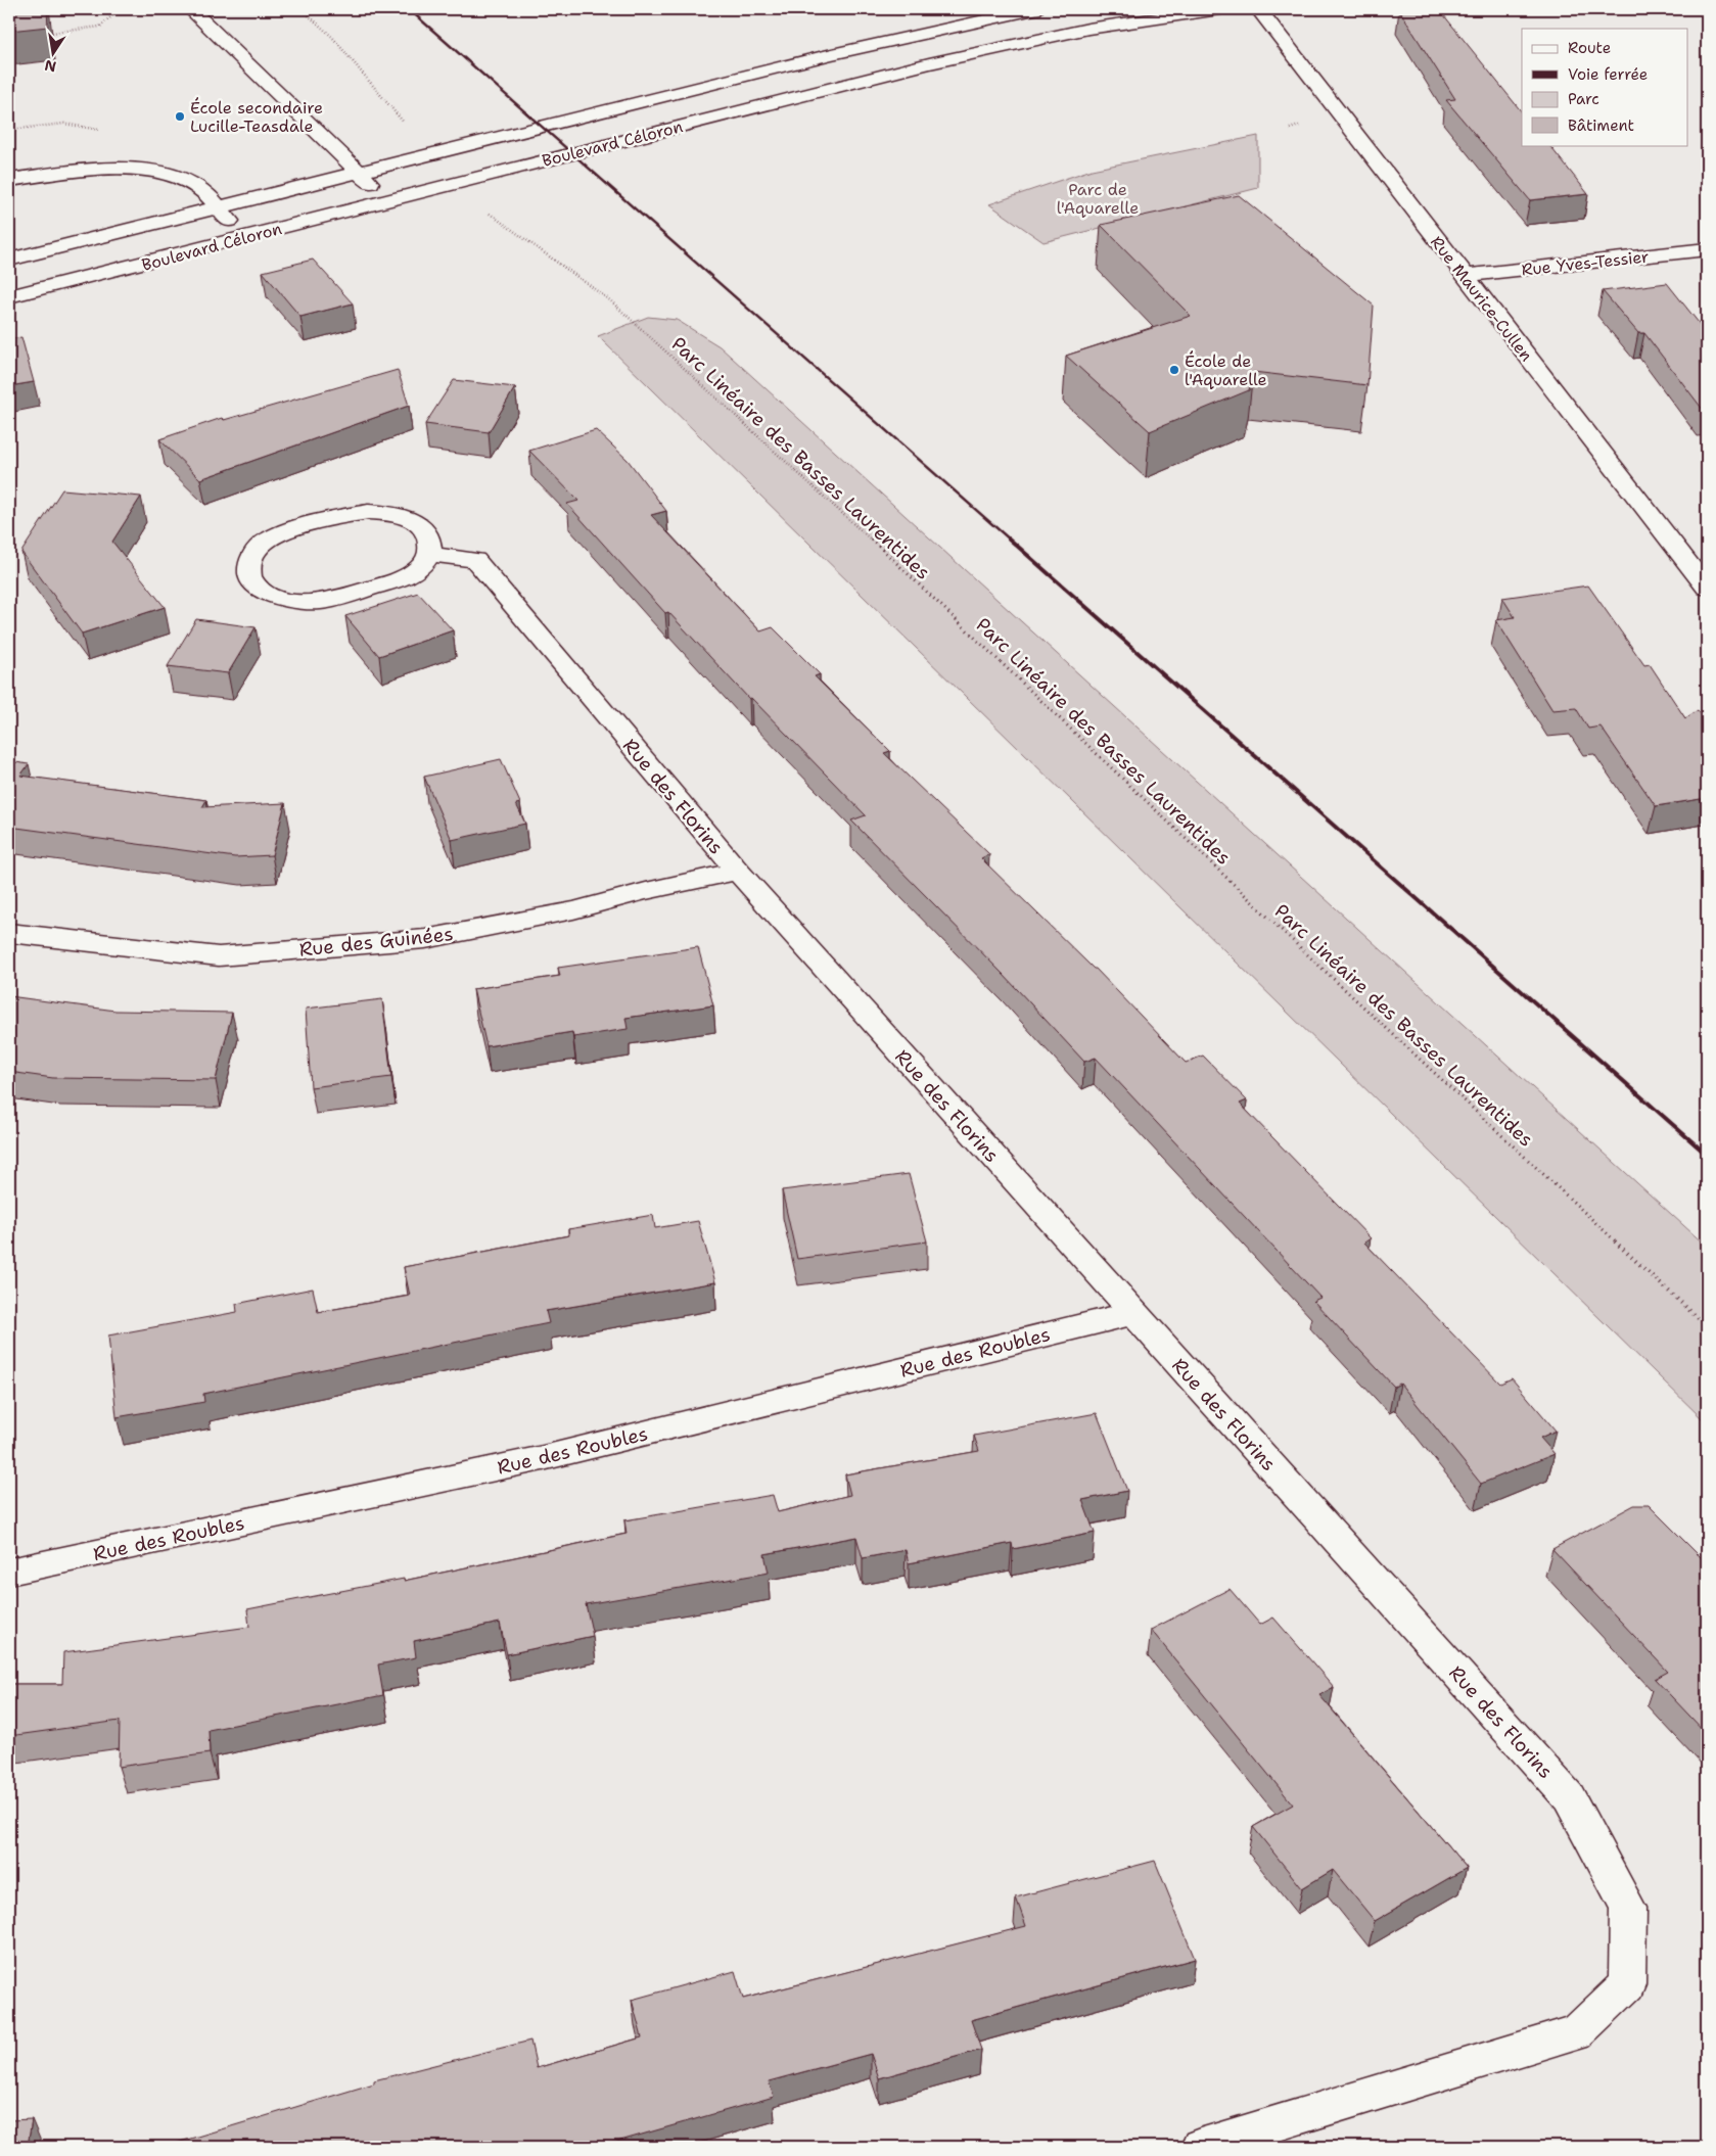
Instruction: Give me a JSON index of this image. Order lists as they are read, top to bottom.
{
  "streets": {
    "street": [
      "Boulevard Céloron",
      "Rue Yves-Tessier",
      "Rue Maurice-Cullen",
      "Rue des Florins",
      "Rue des Guinées",
      "Rue des Roubles"
    ],
    "path": ["Parc Linéaire des Basses Laurentides"]
  },
  "crossings": [
    ["Rue Yves-Tessier", "Rue Maurice-Cullen"],
    ["Rue des Florins", "Rue des Guinées"],
    ["Rue des Florins", "Rue des Roubles"]
  ],
  "parks": ["Parc de l'Aquarelle"],
  "places": ["École secondaire Lucille-Teasdale", "École de l'Aquarelle"],
  "legend": [
    "Route",
    "Voie ferrée",
    "Parc",
    "Bâtiment"
  ],
  "north": "bottom"
}
